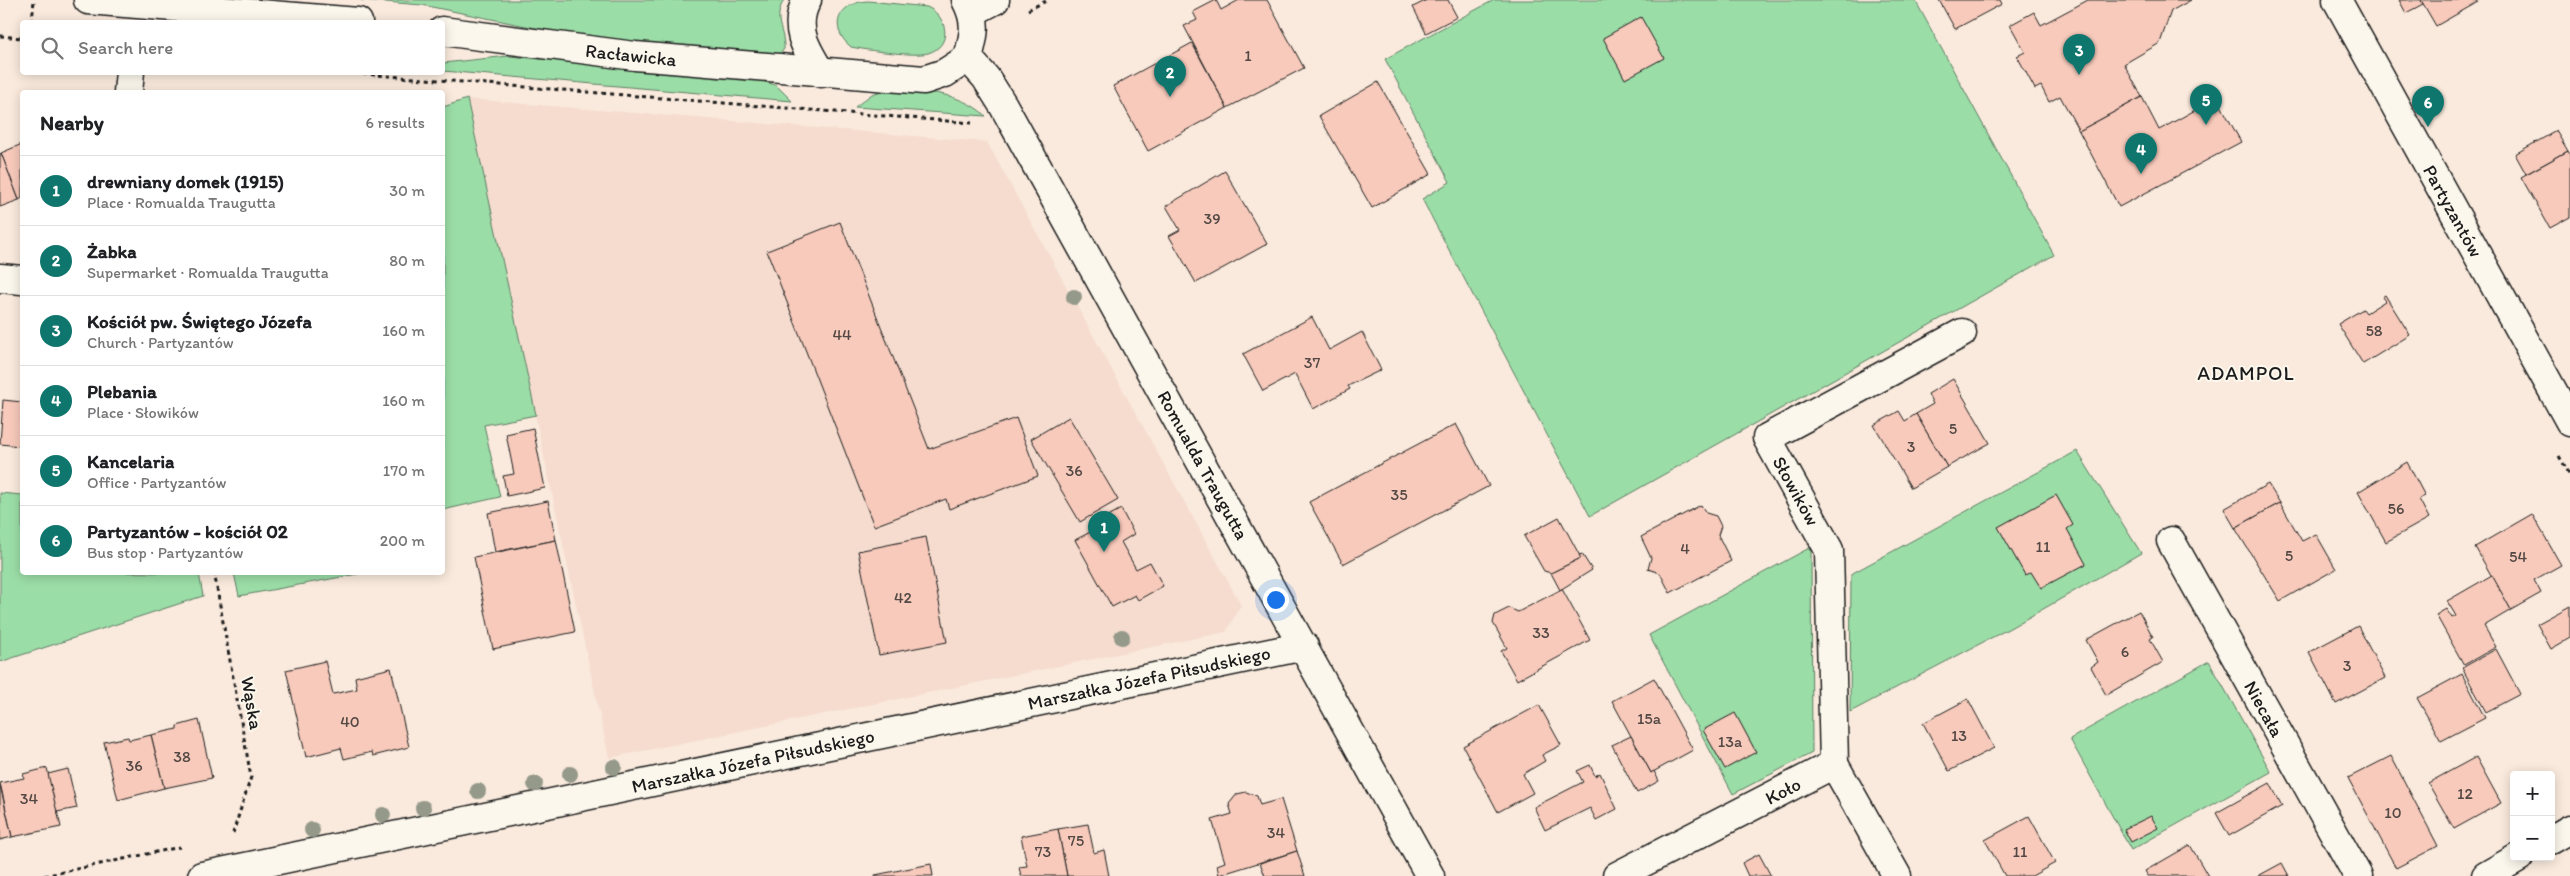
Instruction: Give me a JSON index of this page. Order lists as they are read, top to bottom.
{
  "streets": {
    "street": [
      "Racławicka",
      "Partyzantów",
      "Romualda Traugutta",
      "Słowików",
      "Marszałka Józefa Piłsudskiego",
      "Niecała",
      "Koło"
    ],
    "path": ["Wąska"]
  },
  "crossings": [
    ["Racławicka", "Romualda Traugutta"],
    ["Romualda Traugutta", "Marszałka Józefa Piłsudskiego"],
    ["Słowików", "Koło"]
  ],
  "districts": ["ADAMPOL"],
  "house_numbers": [
    "1",
    "39",
    "58",
    "44",
    "37",
    "5",
    "3",
    "36",
    "35",
    "56",
    "11",
    "4",
    "5",
    "54",
    "42",
    "33",
    "6",
    "3",
    "15a",
    "40",
    "13",
    "13a",
    "38",
    "36",
    "12",
    "34",
    "10",
    "34",
    "75",
    "73",
    "11"
  ],
  "page": {
    "search": "Search here",
    "pins": [
      "3",
      "2",
      "5",
      "6",
      "4",
      "1"
    ],
    "heading": ["Nearby", "6 results"],
    "list": [
      {
        "mark": "1",
        "name": "drewniany domek (1915)",
        "note": "Place · Romualda Traugutta",
        "value": "30 m"
      },
      {
        "mark": "2",
        "name": "Żabka",
        "note": "Supermarket · Romualda Traugutta",
        "value": "80 m"
      },
      {
        "mark": "3",
        "name": "Kościół pw. Świętego Józefa",
        "note": "Church · Partyzantów",
        "value": "160 m"
      },
      {
        "mark": "4",
        "name": "Plebania",
        "note": "Place · Słowików",
        "value": "160 m"
      },
      {
        "mark": "5",
        "name": "Kancelaria",
        "note": "Office · Partyzantów",
        "value": "170 m"
      },
      {
        "mark": "6",
        "name": "Partyzantów - kościół 02",
        "note": "Bus stop · Partyzantów",
        "value": "200 m"
      }
    ],
    "map_buttons": ["+", "−"]
  }
}
